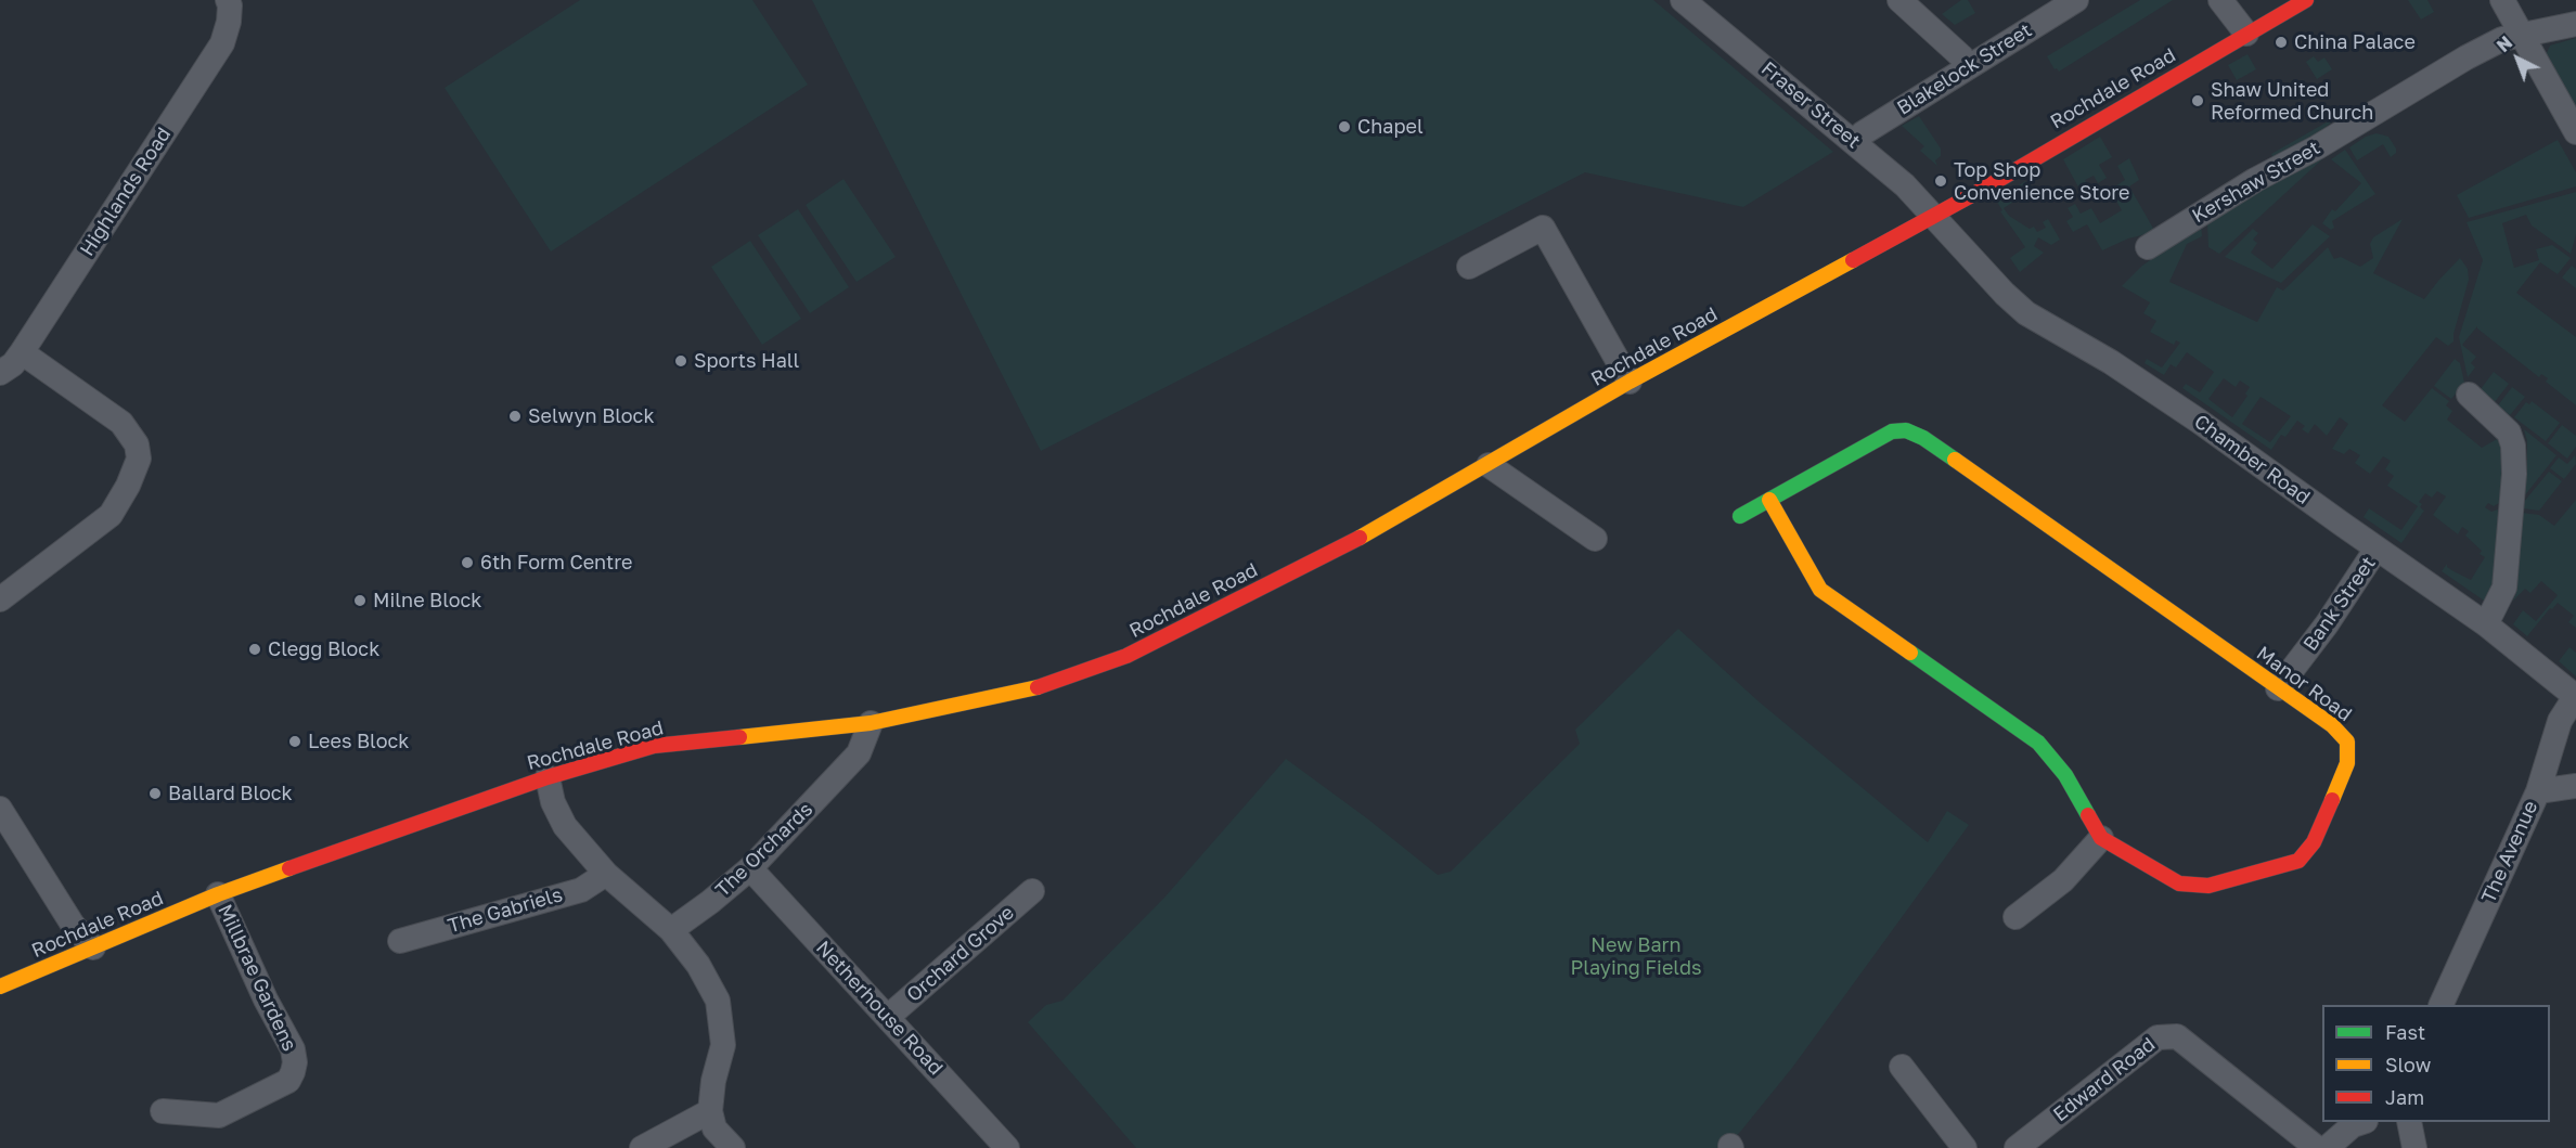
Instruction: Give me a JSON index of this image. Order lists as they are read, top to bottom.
{
  "streets": {
    "main road": ["Rochdale Road", "Manor Road"],
    "street": [
      "Blakelock Street",
      "Fraser Street",
      "Kershaw Street",
      "Highlands Road",
      "Chamber Road",
      "Bank Street",
      "The Orchards",
      "The Avenue",
      "The Gabriels",
      "Orchard Grove",
      "Millbrae Gardens",
      "Netherhouse Road",
      "Edward Road"
    ]
  },
  "crossings": [
    ["Blakelock Street", "Fraser Street"],
    ["Rochdale Road", "Fraser Street"],
    ["Rochdale Road", "Chamber Road"],
    ["Rochdale Road", "The Orchards"],
    ["Rochdale Road", "Millbrae Gardens"],
    ["Fraser Street", "Chamber Road"],
    ["Chamber Road", "Bank Street"],
    ["Chamber Road", "The Avenue"],
    ["Bank Street", "Manor Road"],
    ["The Orchards", "Netherhouse Road"],
    ["Orchard Grove", "Netherhouse Road"]
  ],
  "parks": ["New Barn Playing Fields"],
  "places": [
    "China Palace",
    "Shaw United Reformed Church",
    "Chapel",
    "Top Shop Convenience Store",
    "Sports Hall",
    "Selwyn Block",
    "6th Form Centre",
    "Milne Block",
    "Clegg Block",
    "Lees Block",
    "Ballard Block"
  ],
  "legend": ["Fast", "Slow", "Jam"],
  "north": "top left"
}
